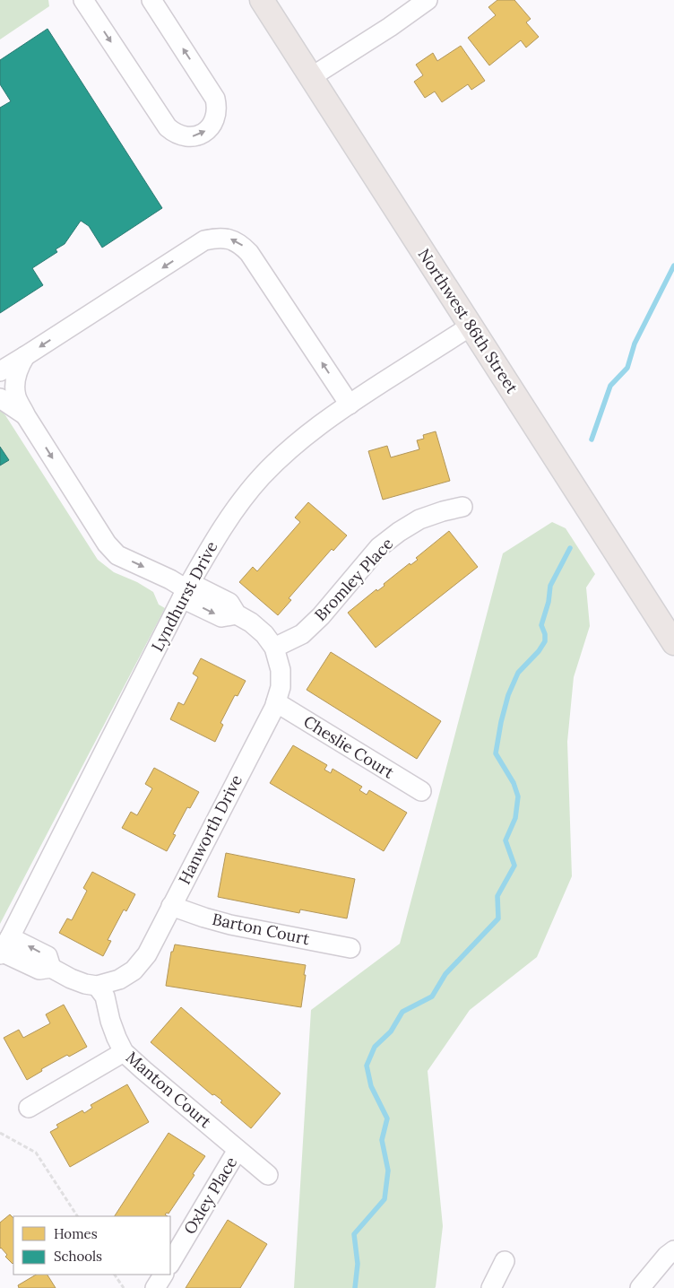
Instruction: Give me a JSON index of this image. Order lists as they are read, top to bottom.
{
  "streets": {
    "main road": ["Northwest 86th Street"],
    "street": [
      "Bromley Place",
      "Lyndhurst Drive",
      "Cheslie Court",
      "Hanworth Drive",
      "Barton Court",
      "Manton Court",
      "Oxley Place"
    ]
  },
  "crossings": [
    ["Northwest 86th Street", "Lyndhurst Drive"],
    ["Bromley Place", "Hanworth Drive"],
    ["Lyndhurst Drive", "Hanworth Drive"],
    ["Cheslie Court", "Hanworth Drive"],
    ["Hanworth Drive", "Barton Court"],
    ["Hanworth Drive", "Manton Court"],
    ["Manton Court", "Oxley Place"]
  ],
  "legend": ["Homes", "Schools"]
}
